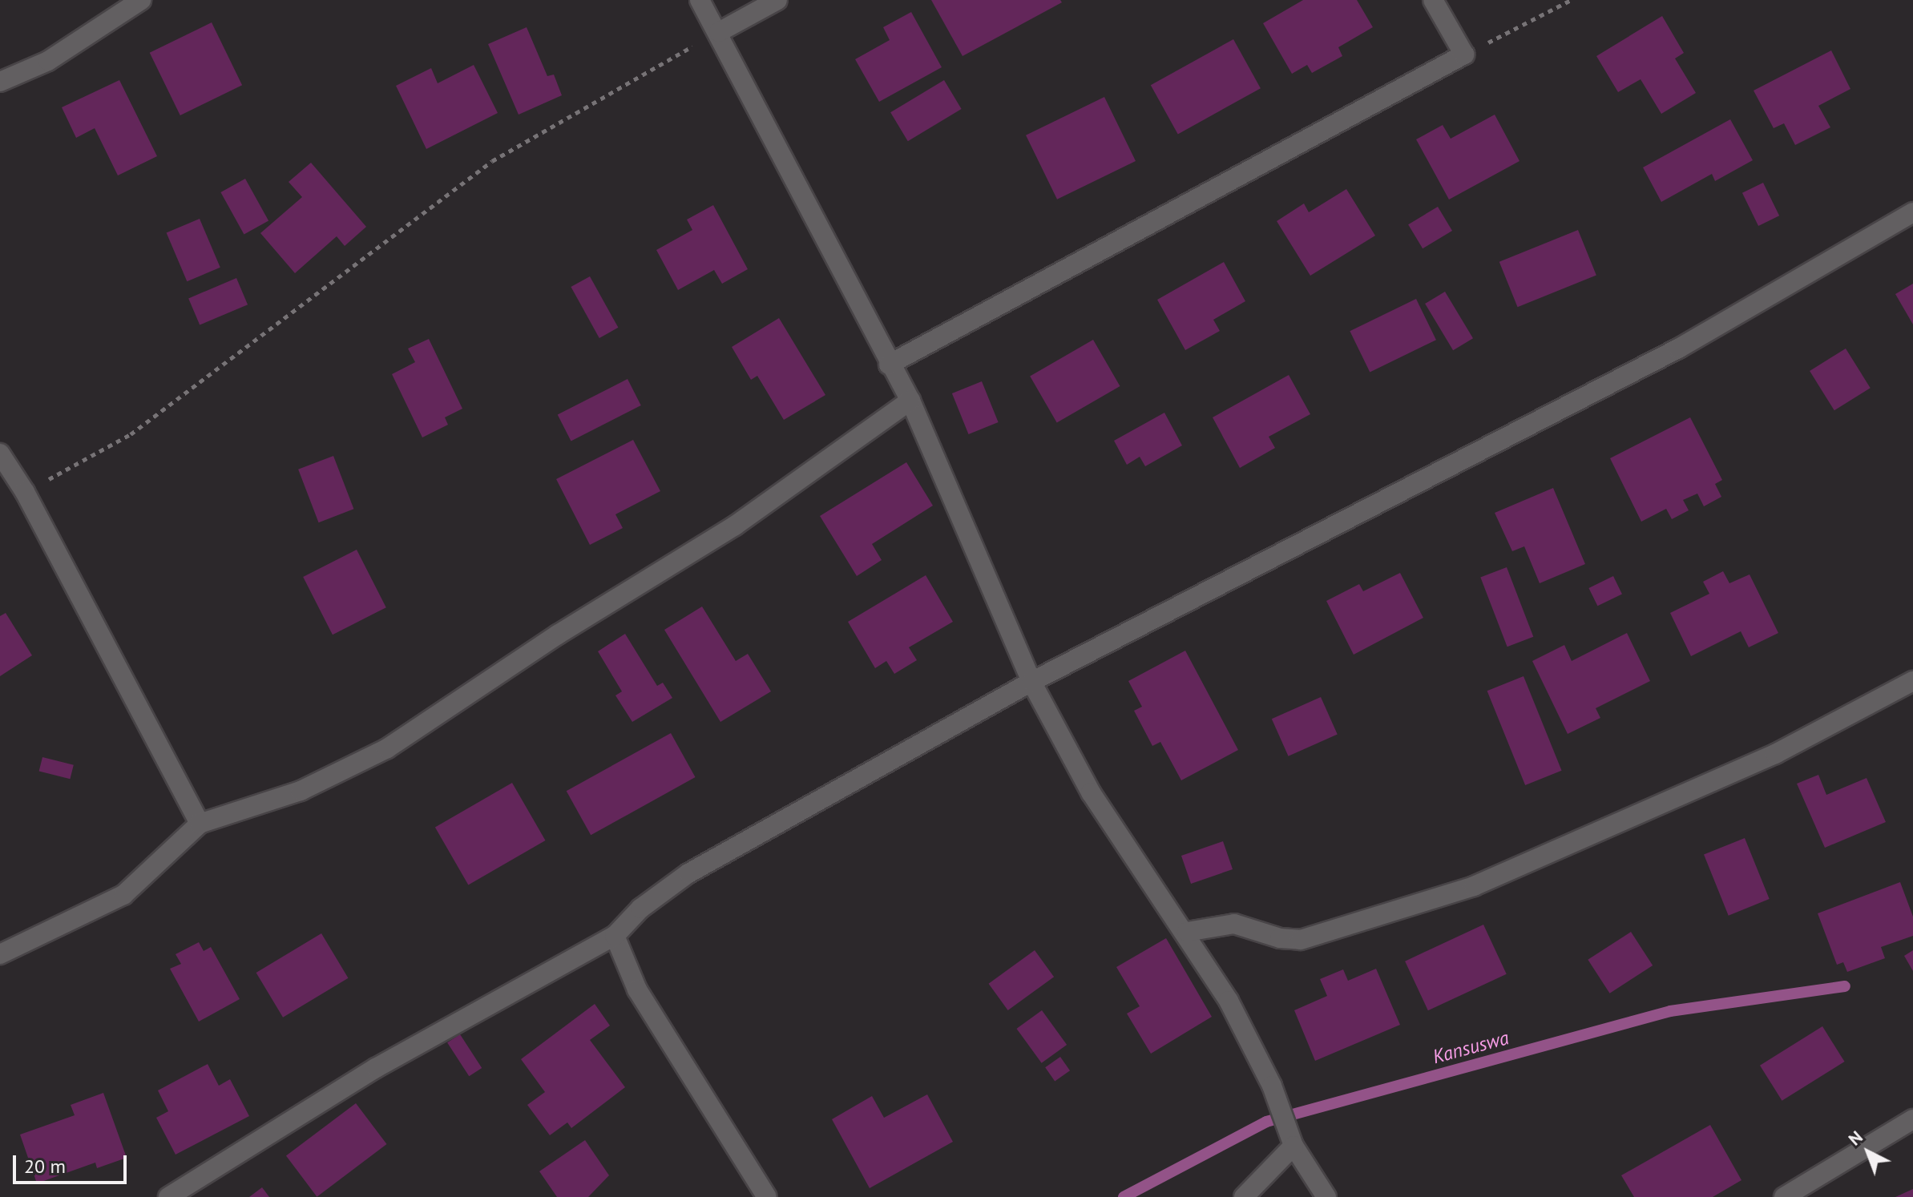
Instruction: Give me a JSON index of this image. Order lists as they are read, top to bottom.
{
  "water": ["Kansuswa"],
  "scale_bar": "20 m",
  "north": "top left"
}
